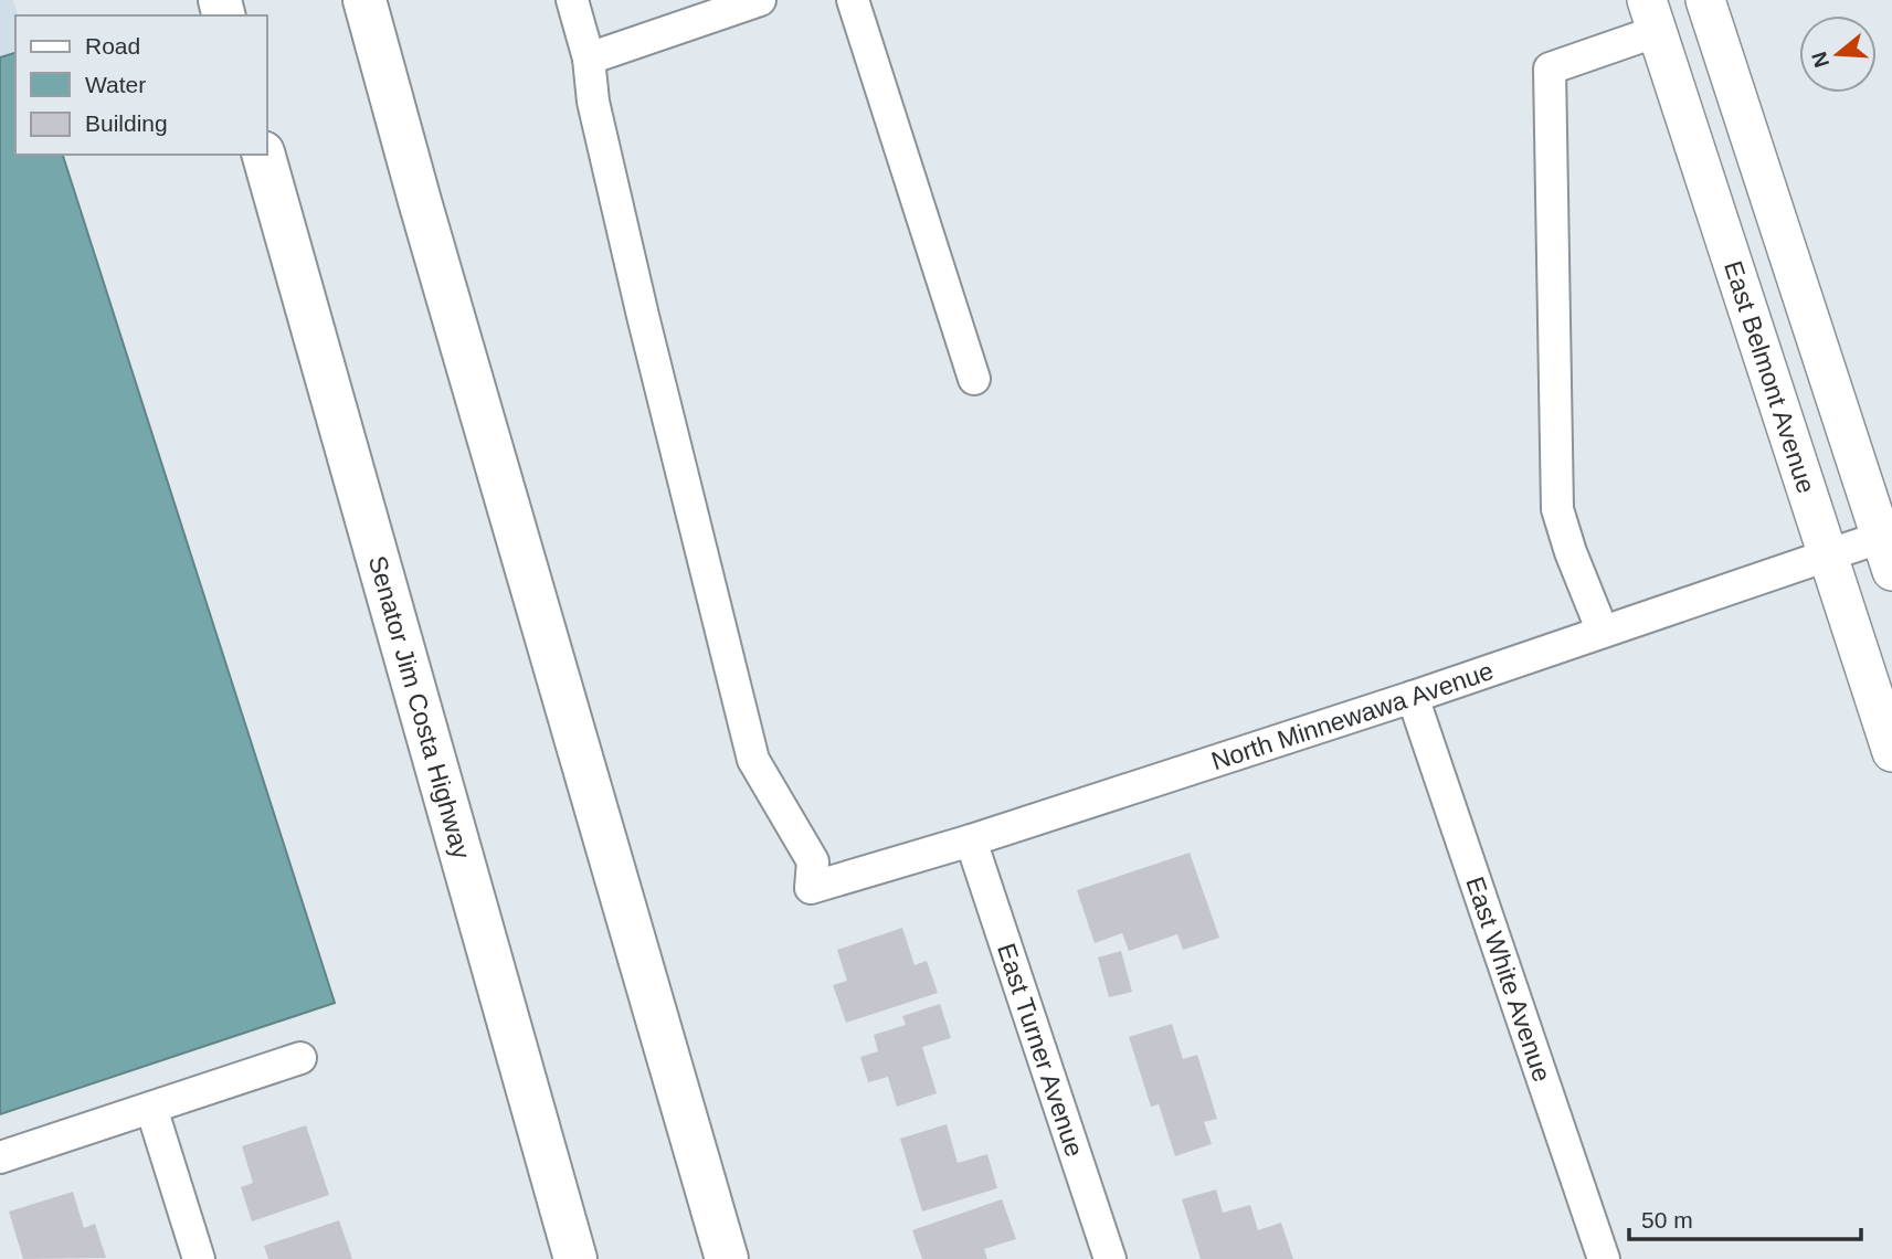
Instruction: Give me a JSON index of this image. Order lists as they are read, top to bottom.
{
  "streets": {
    "highway": ["Senator Jim Costa Highway"],
    "main road": ["East Belmont Avenue"],
    "street": ["North Minnewawa Avenue", "East White Avenue", "East Turner Avenue"]
  },
  "crossings": [
    ["East Belmont Avenue", "North Minnewawa Avenue"],
    ["North Minnewawa Avenue", "East White Avenue"],
    ["North Minnewawa Avenue", "East Turner Avenue"]
  ],
  "legend": ["Road", "Water", "Building"],
  "scale_bar": "50 m",
  "north": "left"
}
